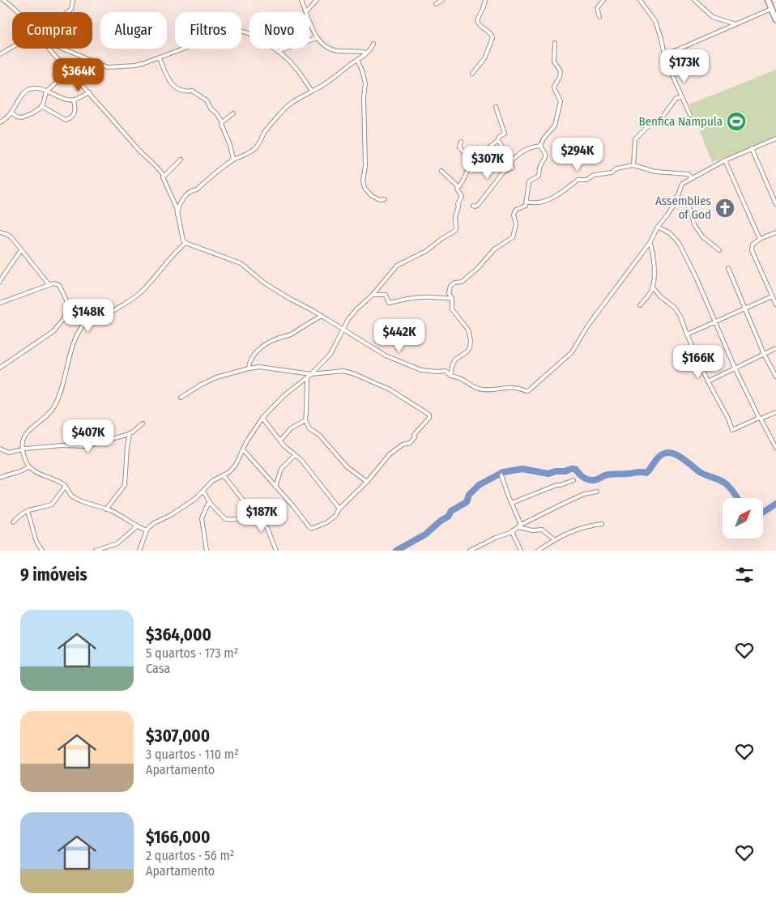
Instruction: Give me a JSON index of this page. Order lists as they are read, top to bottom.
{
  "places": {
    "sports": ["Benfica Nampula"],
    "church": ["Assemblies of God"]
  },
  "north": "top right",
  "page": {
    "chip": [
      "Comprar",
      "Alugar",
      "Filtros",
      "Novo"
    ],
    "price": [
      "$173K",
      "$364K",
      "$294K",
      "$307K",
      "$148K",
      "$442K",
      "$166K",
      "$407K",
      "$187K"
    ],
    "heading": "9 imóveis",
    "list": [
      {
        "name": "$364,000",
        "note": "5 quartos · 173 m² · Casa"
      },
      {
        "name": "$307,000",
        "note": "3 quartos · 110 m² · Apartamento"
      },
      {
        "name": "$166,000",
        "note": "2 quartos · 56 m² · Apartamento"
      }
    ]
  }
}
